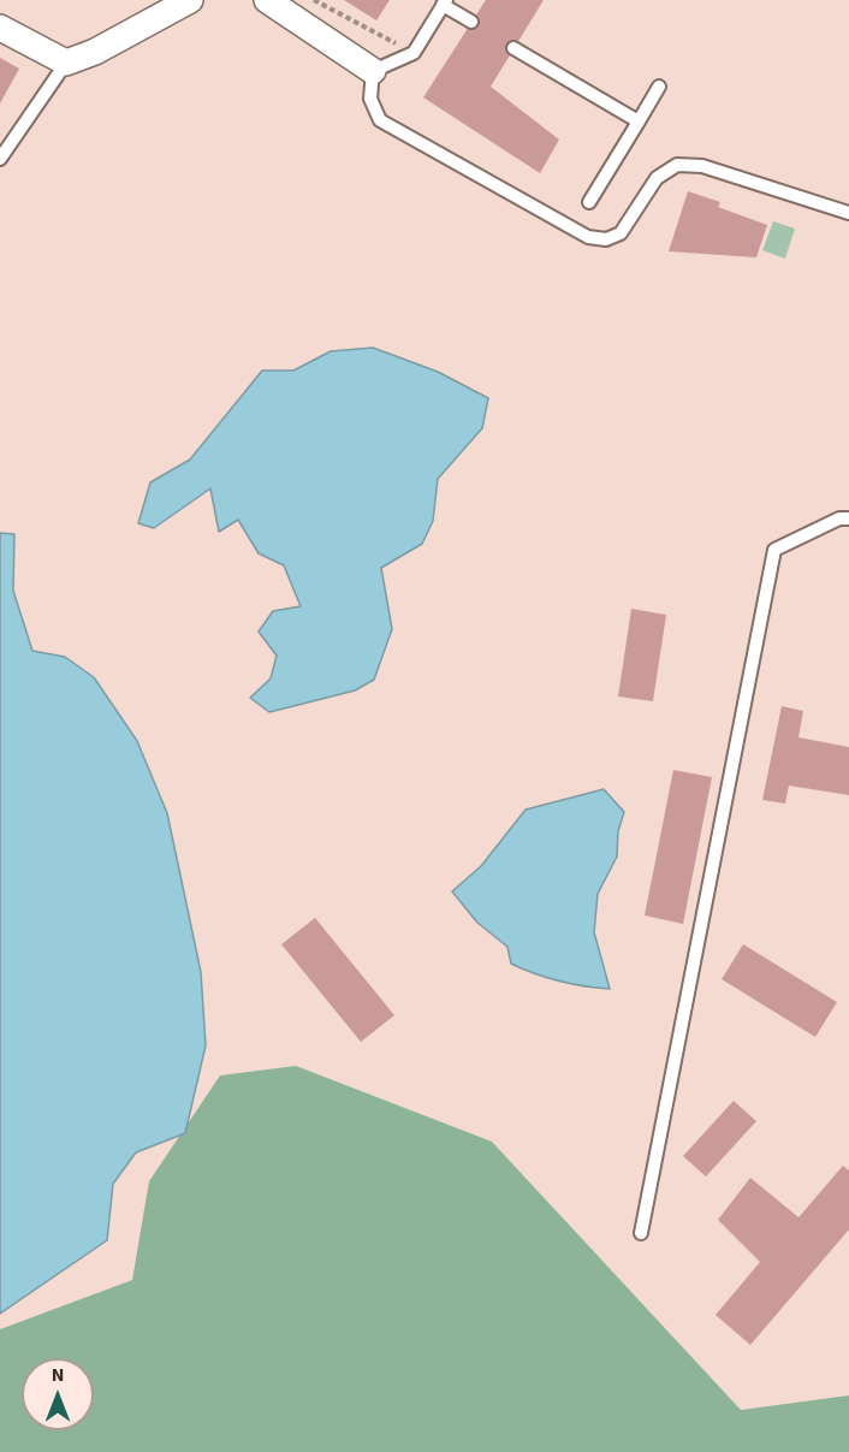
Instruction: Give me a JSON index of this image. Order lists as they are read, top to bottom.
{
  "north": "top"
}
